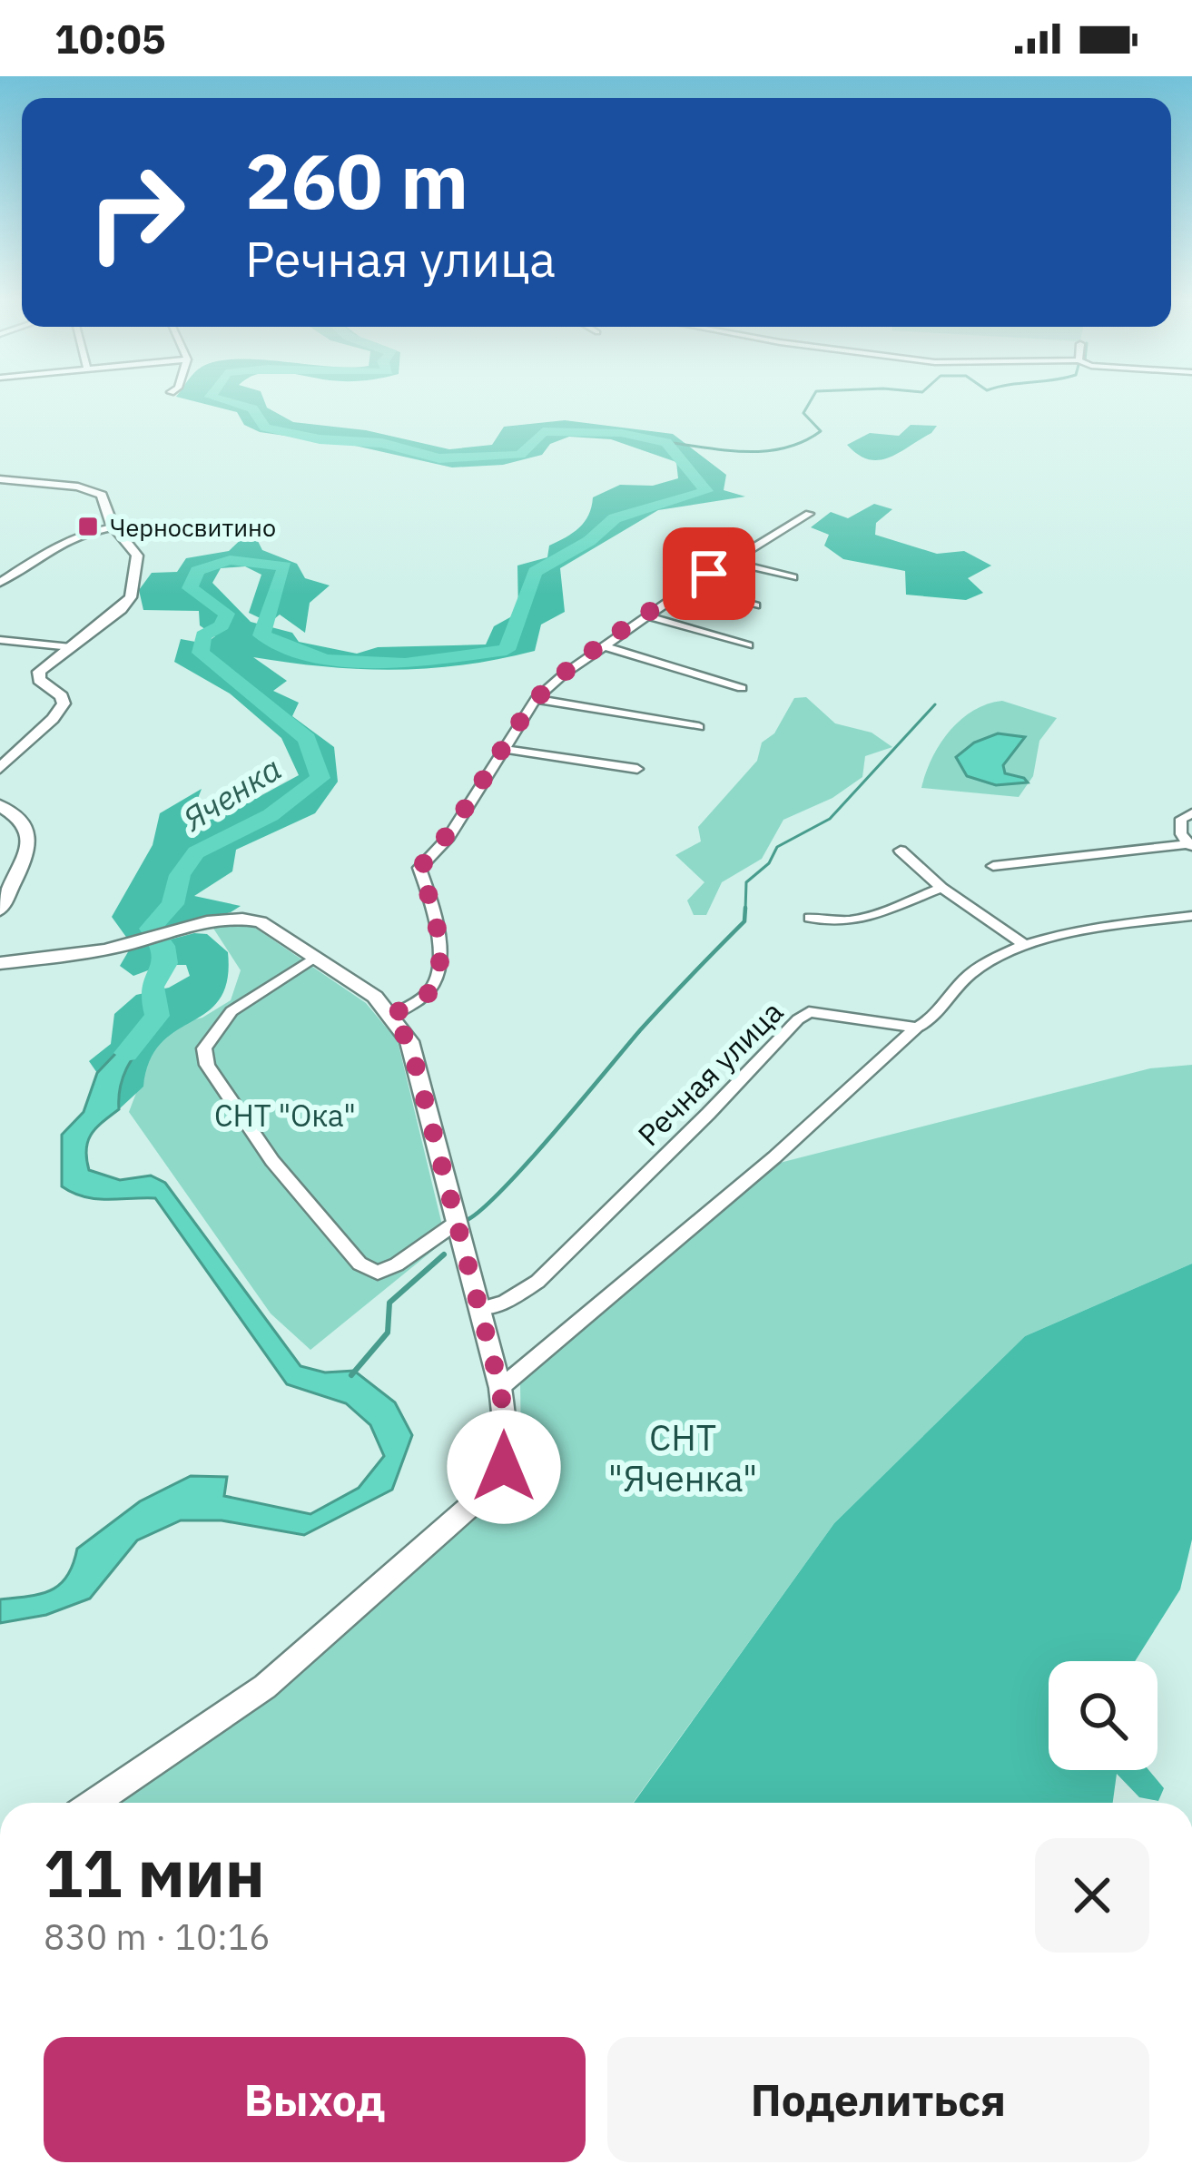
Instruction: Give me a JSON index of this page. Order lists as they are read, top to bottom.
{
  "streets": {
    "street": ["Речная улица"]
  },
  "water": ["Яченка"],
  "parks": ["СНТ \"Ока\"", "СНТ \"Яченка\""],
  "places": {
    "transit": ["Черносвитино"]
  },
  "page": {
    "status": "10:05",
    "turn": ["260 m", "Речная улица"],
    "heading": ["11 мин", "830 m · 10:16"],
    "buttons": ["Выход", "Поделиться"]
  }
}
